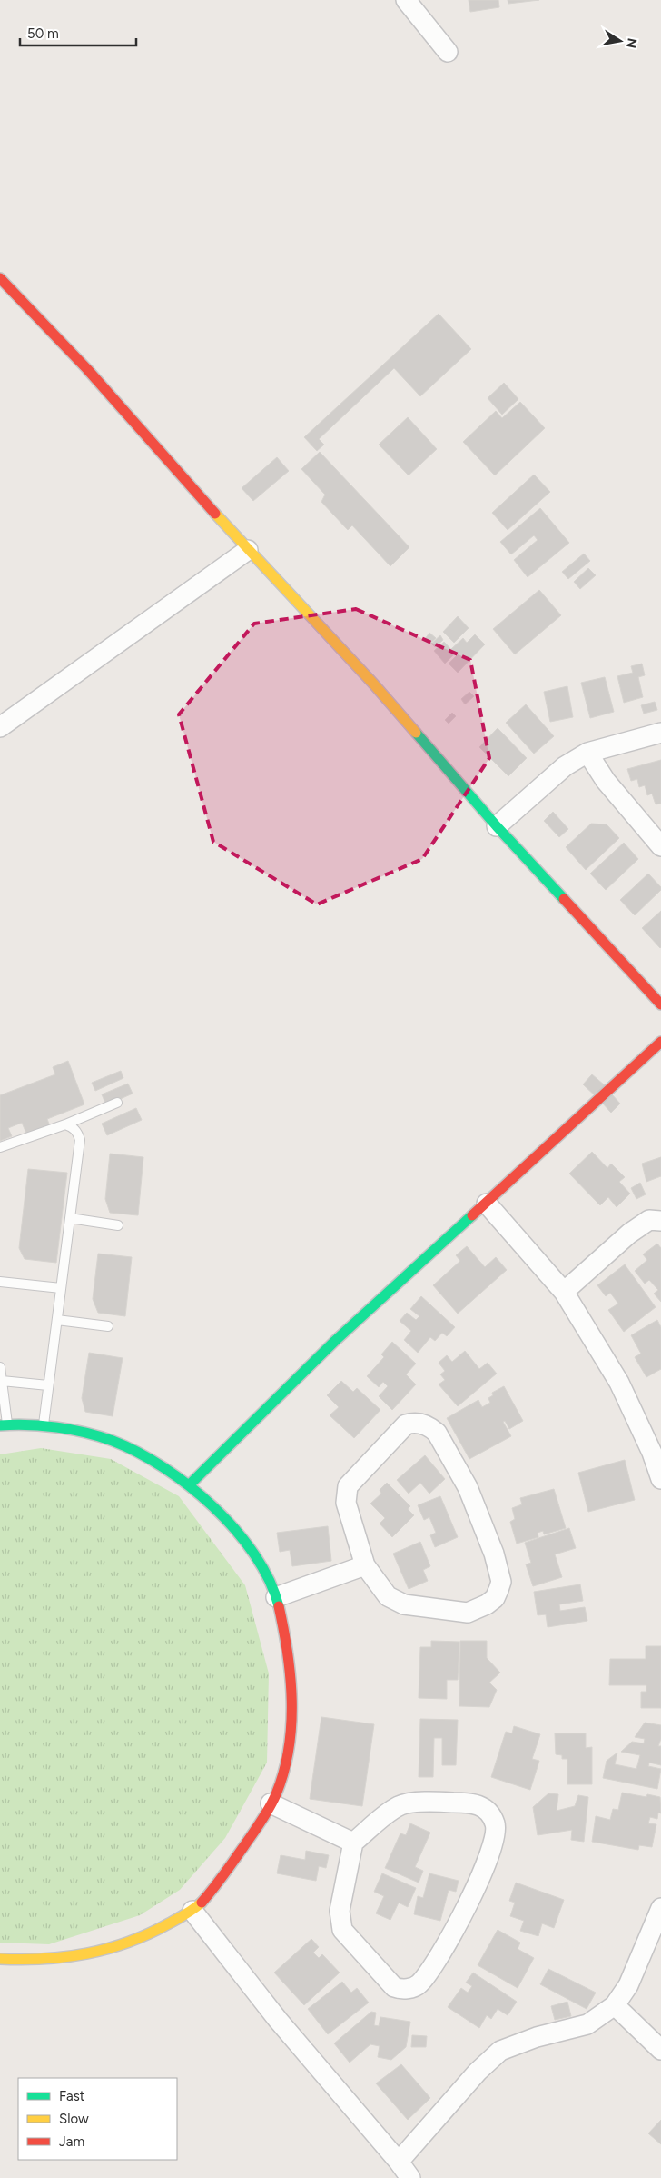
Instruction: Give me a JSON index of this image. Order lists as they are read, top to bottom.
{
  "legend": ["Fast", "Slow", "Jam"],
  "scale_bar": "50 m",
  "north": "right"
}
